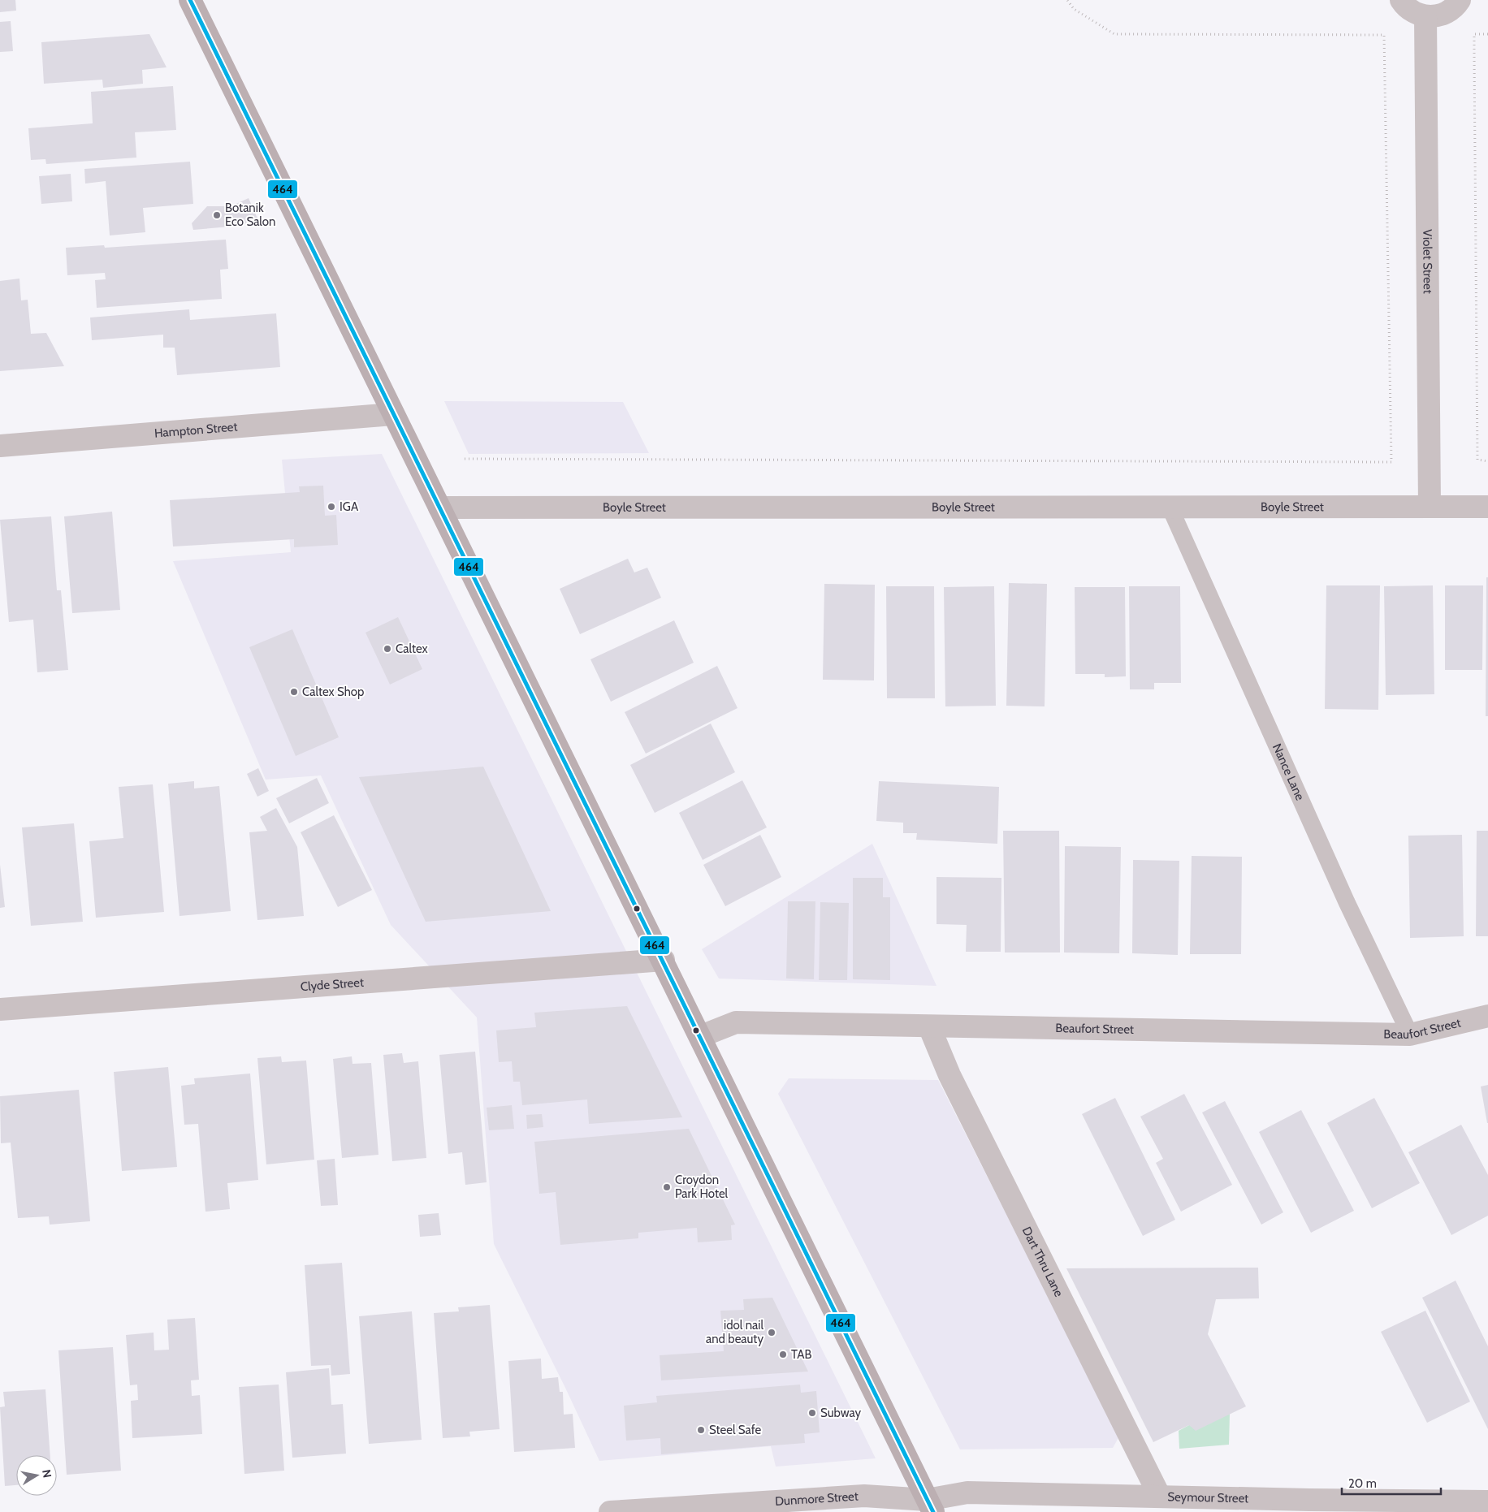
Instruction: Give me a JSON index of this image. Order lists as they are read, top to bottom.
{
  "streets": {
    "street": [
      "Violet Street",
      "Hampton Street",
      "Boyle Street",
      "Clyde Street",
      "Beaufort Street",
      "Dart Thru Lane",
      "Seymour Street",
      "Dunmore Street"
    ],
    "lane": ["Nance Lane"]
  },
  "crossings": [
    ["Violet Street", "Boyle Street"],
    ["Boyle Street", "Nance Lane"],
    ["Nance Lane", "Beaufort Street"],
    ["Beaufort Street", "Dart Thru Lane"],
    ["Dart Thru Lane", "Seymour Street"],
    ["Seymour Street", "Dunmore Street"]
  ],
  "places": [
    "Botanik Eco Salon",
    "IGA",
    "Caltex",
    "Caltex Shop",
    "Croydon Park Hotel",
    "idol nail and beauty",
    "TAB",
    "Subway",
    "Steel Safe"
  ],
  "lines": ["transit line 464"],
  "scale_bar": "20 m",
  "north": "right"
}
